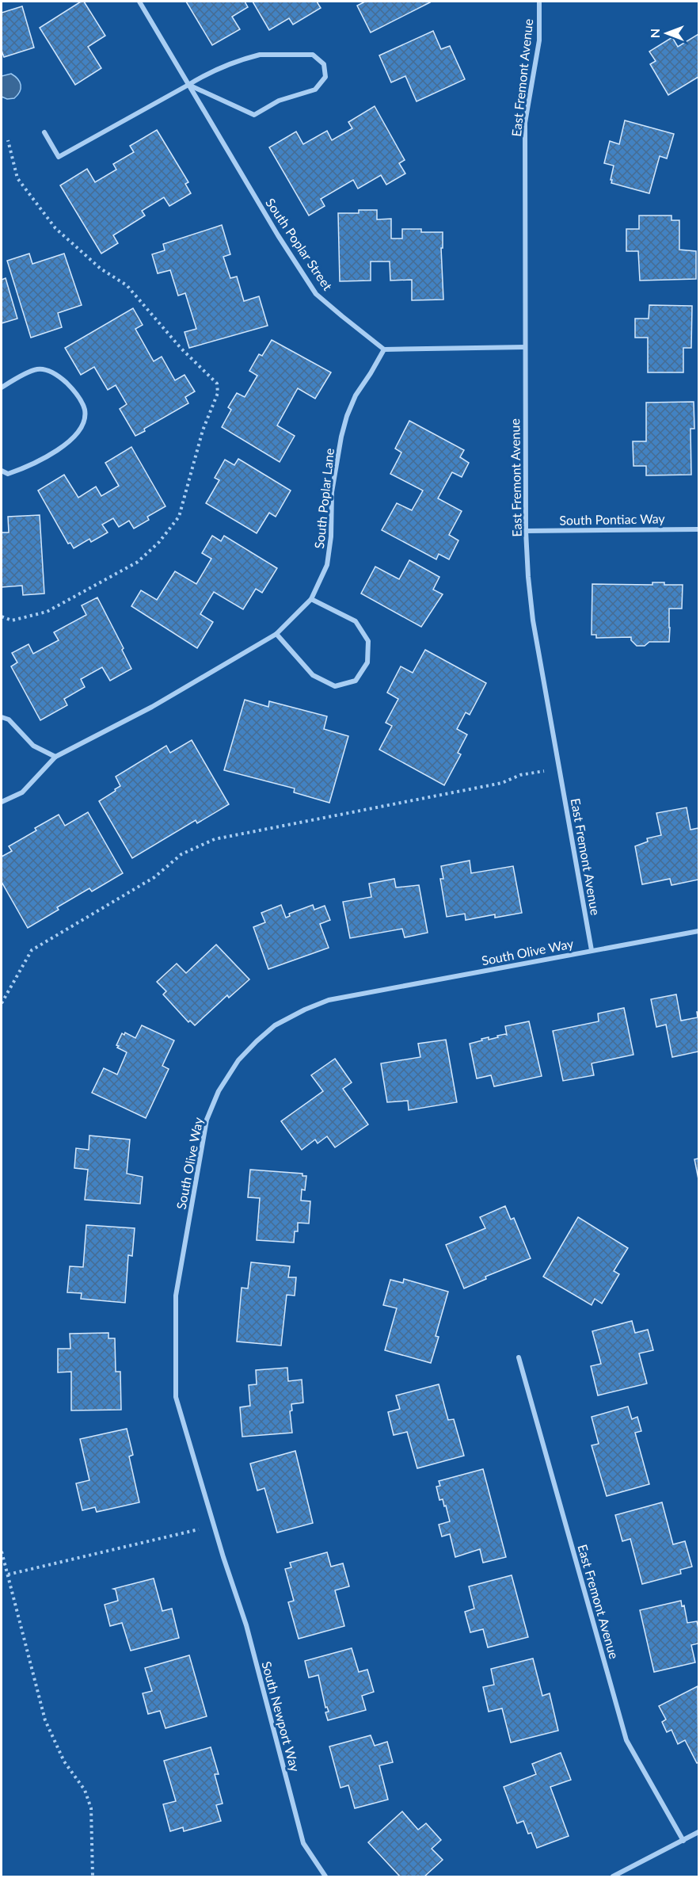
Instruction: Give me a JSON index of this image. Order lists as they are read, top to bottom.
{
  "streets": {
    "street": [
      "East Fremont Avenue",
      "South Poplar Street",
      "South Poplar Lane",
      "South Pontiac Way",
      "South Olive Way",
      "South Newport Way"
    ]
  },
  "crossings": [
    ["East Fremont Avenue", "South Pontiac Way"],
    ["East Fremont Avenue", "South Olive Way"],
    ["South Poplar Street", "South Poplar Lane"],
    ["South Olive Way", "South Newport Way"]
  ],
  "north": "left"
}
